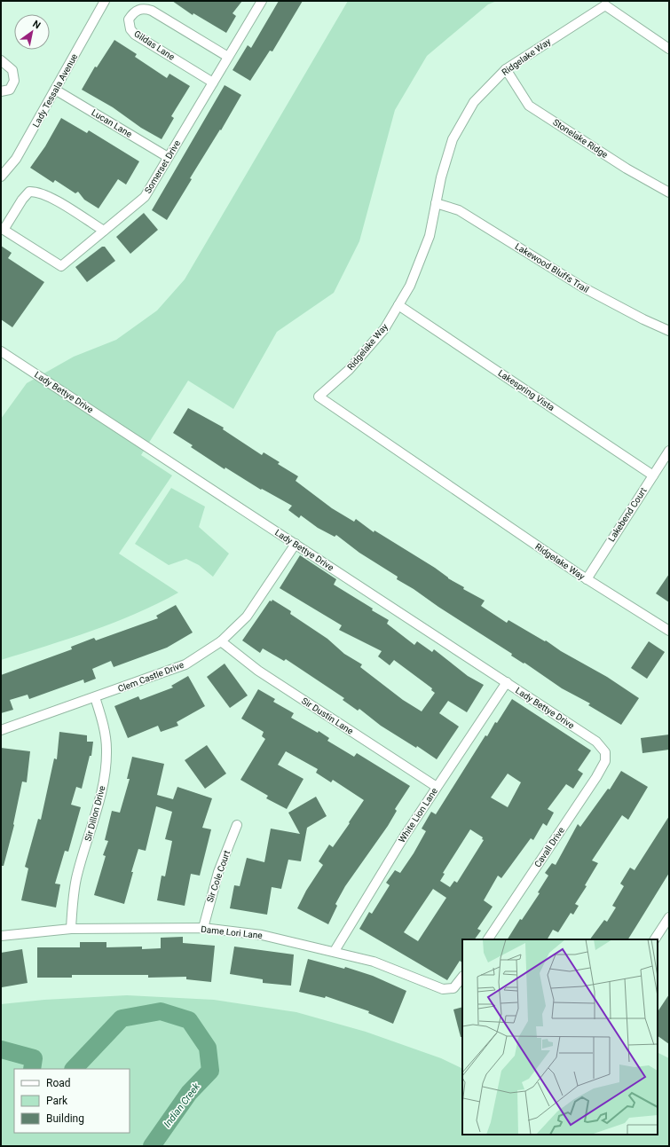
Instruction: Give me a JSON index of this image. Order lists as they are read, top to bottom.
{
  "streets": {
    "street": [
      "Gildas Lane",
      "Ridgelake Way",
      "Lady Tessala Avenue",
      "Lucan Lane",
      "Stonelake Ridge",
      "Somerset Drive",
      "Lakewood Bluffs Trail",
      "Lakespring Vista",
      "Lady Bettye Drive",
      "Lakebend Court",
      "Clem Castle Drive",
      "Sir Dustin Lane",
      "Sir Dillon Drive",
      "White Lion Lane",
      "Cavall Drive",
      "Sir Cole Court",
      "Dame Lori Lane"
    ]
  },
  "crossings": [
    ["Gildas Lane", "Somerset Drive"],
    ["Ridgelake Way", "Stonelake Ridge"],
    ["Ridgelake Way", "Lakewood Bluffs Trail"],
    ["Ridgelake Way", "Lakespring Vista"],
    ["Ridgelake Way", "Lakebend Court"],
    ["Lady Tessala Avenue", "Lucan Lane"],
    ["Lucan Lane", "Somerset Drive"],
    ["Lakespring Vista", "Lakebend Court"],
    ["Lady Bettye Drive", "Clem Castle Drive"],
    ["Lady Bettye Drive", "White Lion Lane"],
    ["Lady Bettye Drive", "Cavall Drive"],
    ["Clem Castle Drive", "Sir Dustin Lane"],
    ["Clem Castle Drive", "Sir Dillon Drive"],
    ["Sir Dustin Lane", "White Lion Lane"],
    ["Sir Dillon Drive", "Dame Lori Lane"],
    ["White Lion Lane", "Dame Lori Lane"],
    ["Sir Cole Court", "Dame Lori Lane"]
  ],
  "water": ["Indian Creek"],
  "legend": ["Road", "Park", "Building"],
  "north": "top right"
}
